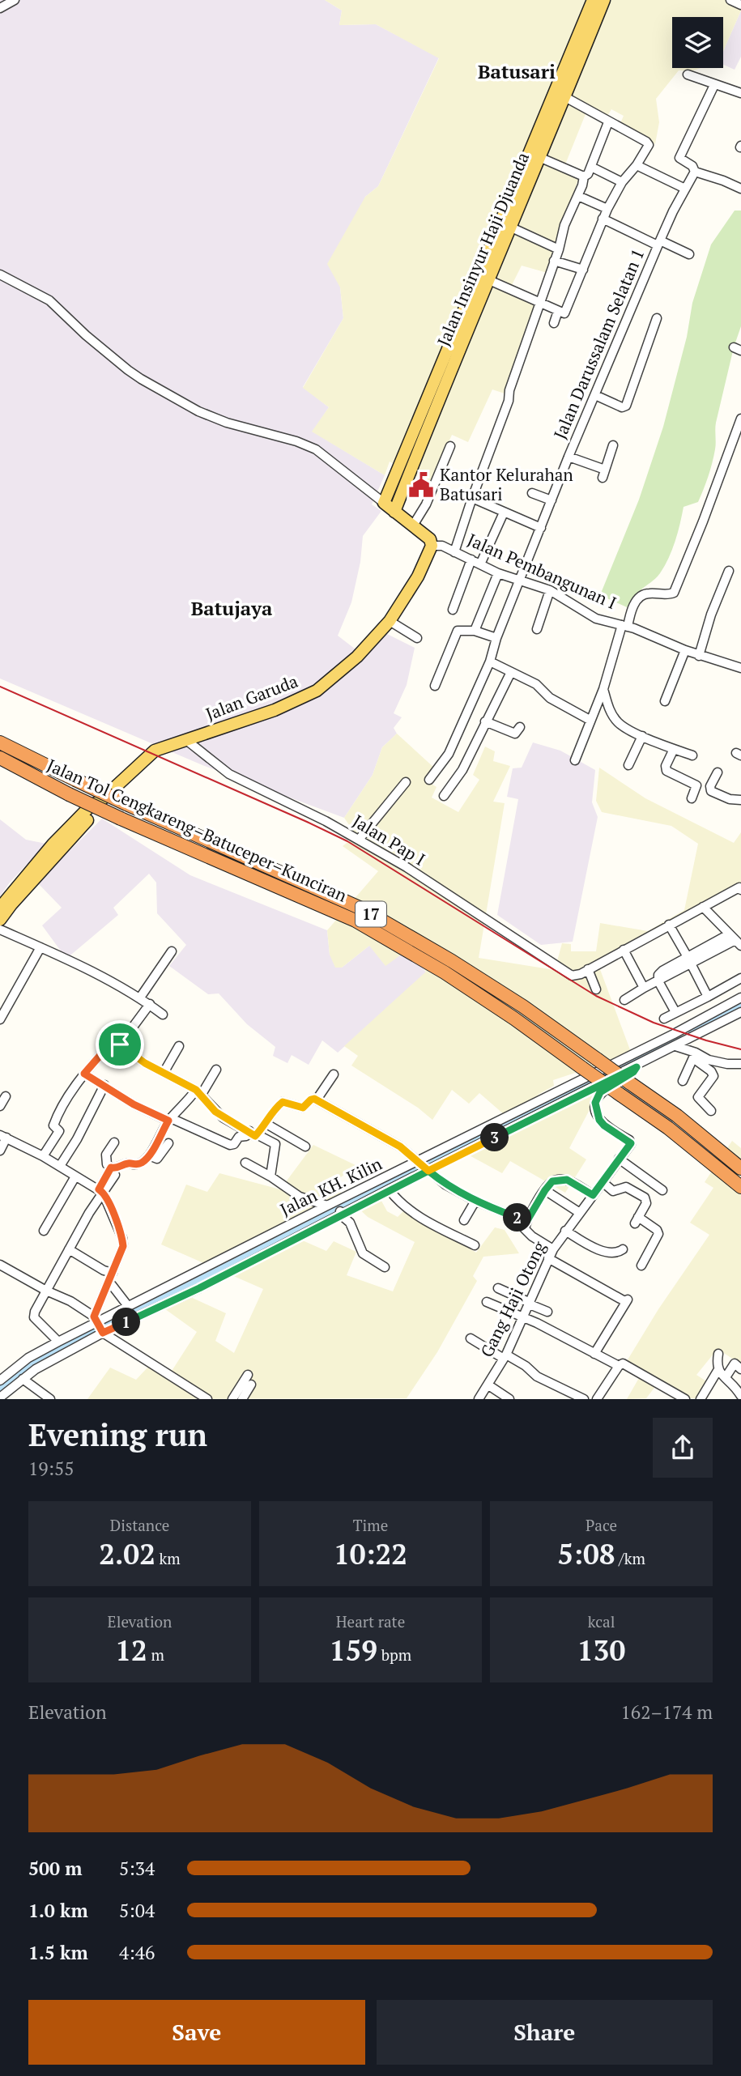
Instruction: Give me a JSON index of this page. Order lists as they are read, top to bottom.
{
  "streets": {
    "highway": ["Jalan Tol Cengkareng–Batuceper–Kunciran", "17"],
    "main road": ["Jalan Insinyur Haji Djuanda", "Jalan Garuda"],
    "street": [
      "Jalan Darussalam Selatan 1",
      "Jalan Pembangunan I",
      "Jalan Pap I",
      "Jalan KH. Kilin",
      "Gang Haji Otong"
    ]
  },
  "crossings": [
    ["Jalan Darussalam Selatan 1", "Jalan Pembangunan I"],
    ["Jalan Pembangunan I", "Jalan Garuda"],
    ["Jalan Garuda", "Jalan Pap I"],
    ["Jalan KH. Kilin", "Gang Haji Otong"]
  ],
  "districts": ["Batusari", "Batujaya"],
  "places": {
    "public building": ["Kantor Kelurahan Batusari"]
  },
  "page": {
    "pins": ["3", "2", "1"],
    "heading": ["Evening run", "19:55"],
    "stats": [
      ["Distance", "2.02 km"],
      ["Time", "10:22"],
      ["Pace", "5:08 /km"],
      ["Elevation", "12 m"],
      ["Heart rate", "159 bpm"],
      ["kcal", "130"]
    ],
    "chart": ["Elevation", "162–174 m"],
    "list": [
      {
        "name": "500 m",
        "note": "5:34"
      },
      {
        "name": "1.0 km",
        "note": "5:04"
      },
      {
        "name": "1.5 km",
        "note": "4:46"
      }
    ],
    "buttons": ["Save", "Share"]
  }
}
